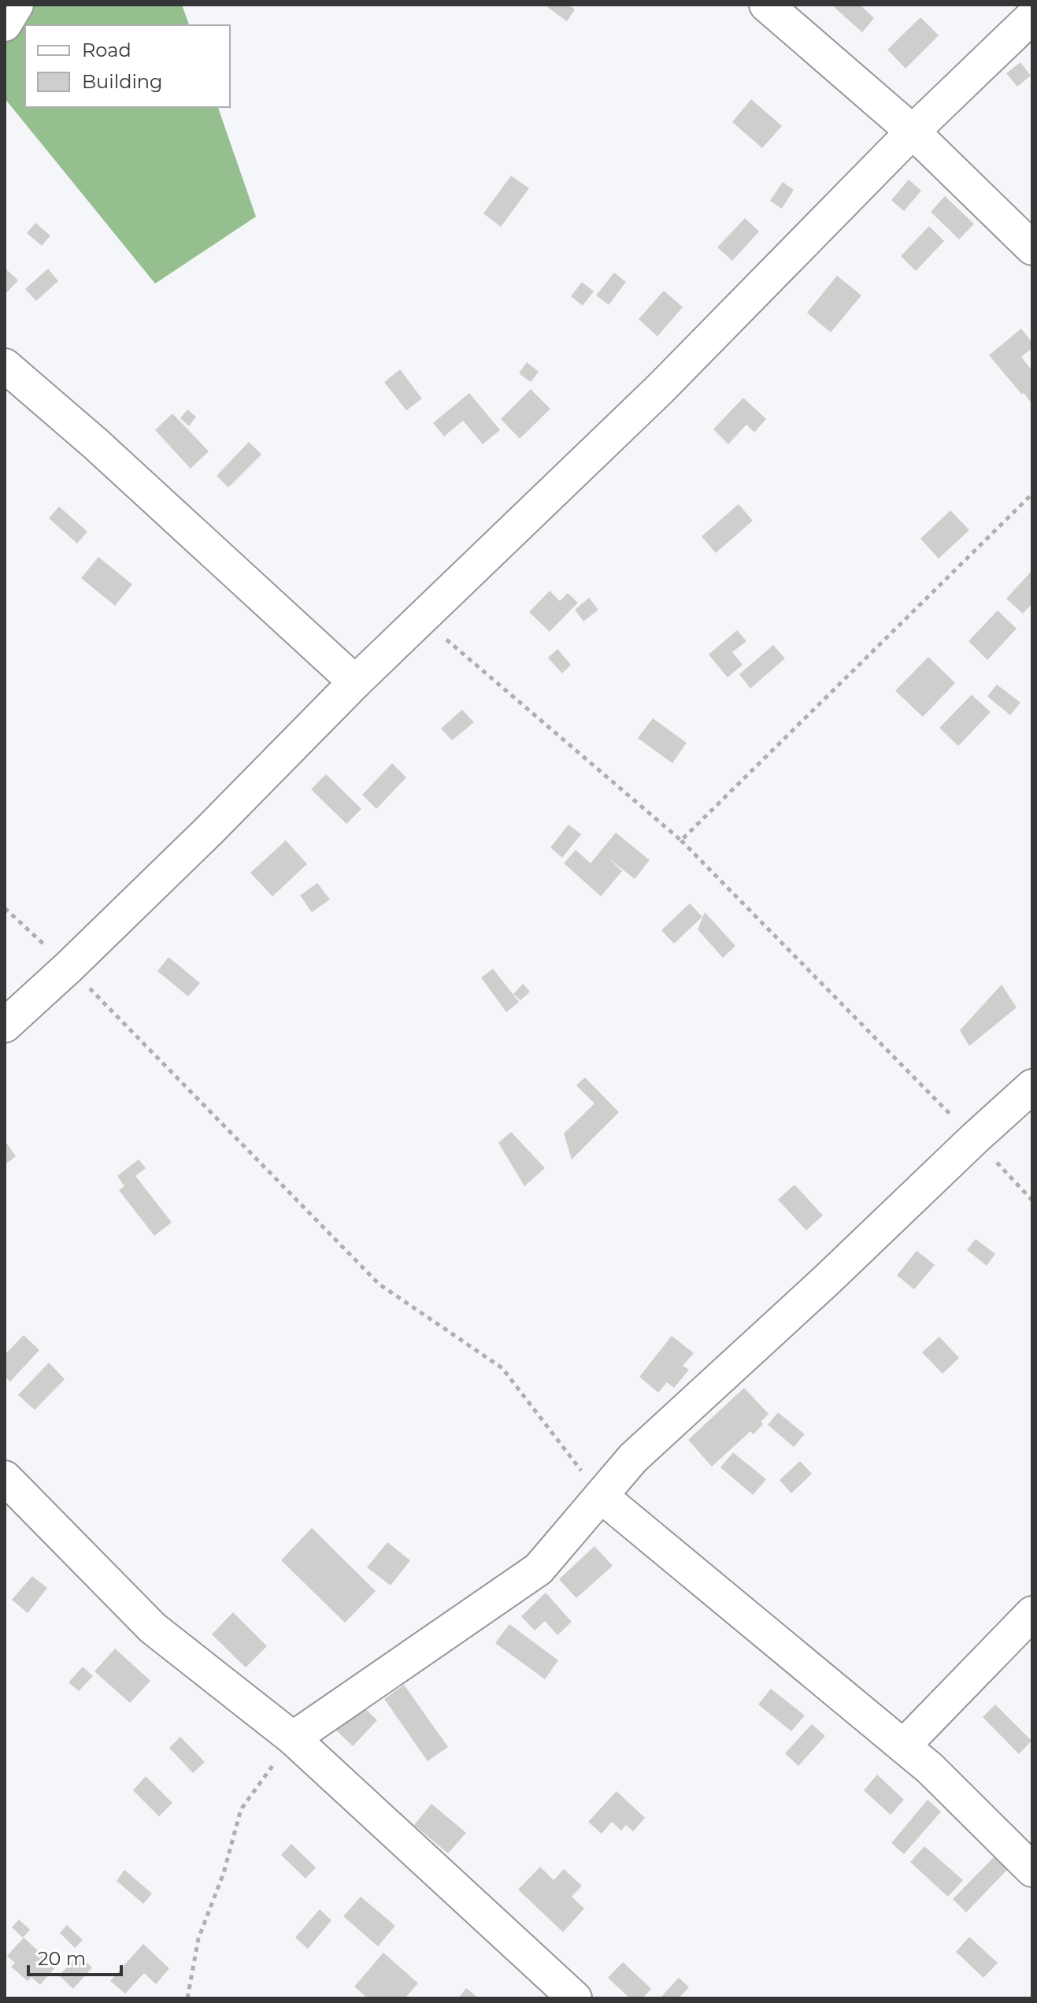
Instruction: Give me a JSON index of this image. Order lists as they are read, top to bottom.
{
  "legend": ["Road", "Building"],
  "scale_bar": "20 m"
}
